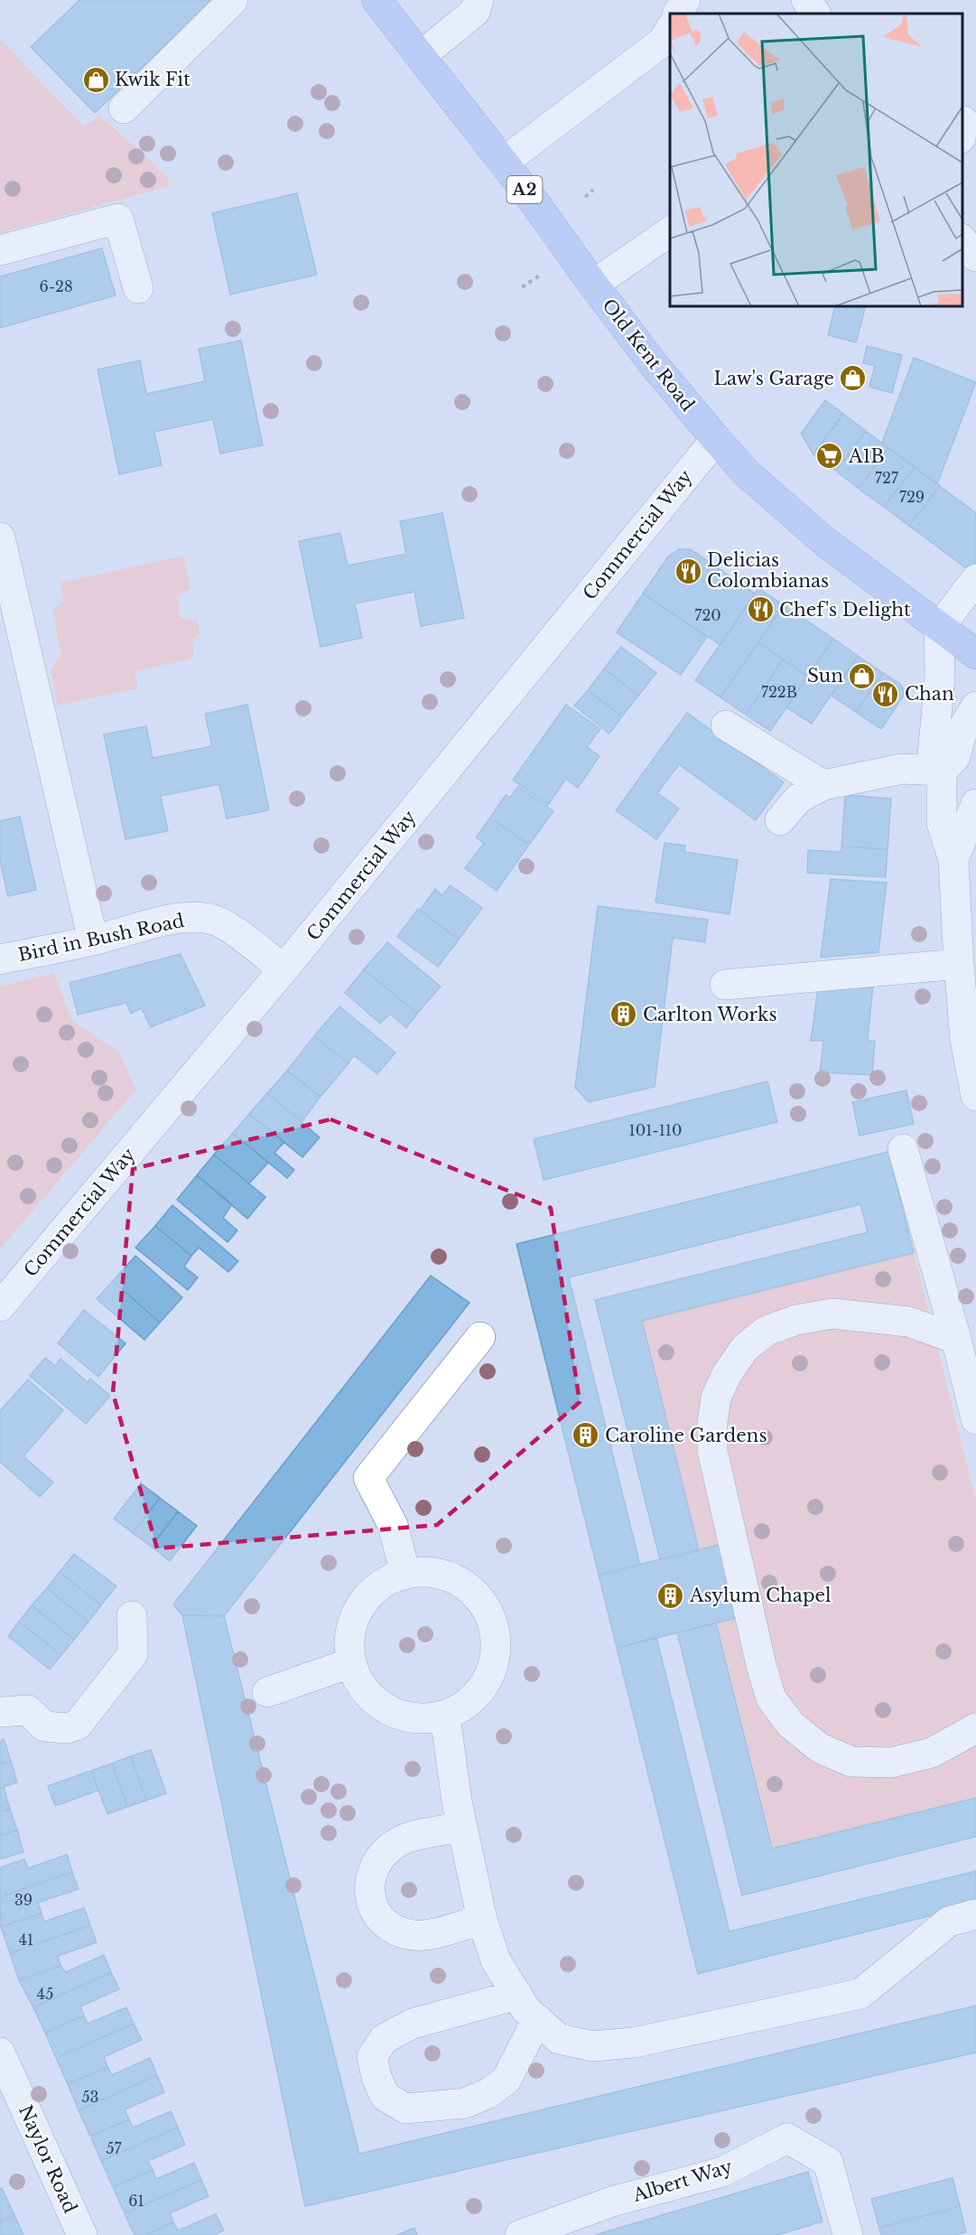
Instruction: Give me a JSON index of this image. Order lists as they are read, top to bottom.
{
  "streets": {
    "highway": ["A2", "Old Kent Road"],
    "street": [
      "Commercial Way",
      "Bird in Bush Road",
      "Naylor Road",
      "Albert Way"
    ]
  },
  "crossings": [
    ["Old Kent Road", "Commercial Way"],
    ["Commercial Way", "Bird in Bush Road"]
  ],
  "places": {
    "shop": ["Kwik Fit", "Law's Garage", "Sun"],
    "supermarket": ["A1B"],
    "restaurant": ["Delicias Colombianas", "Chef's Delight", "Chan"],
    "building": ["Carlton Works", "Caroline Gardens", "Asylum Chapel"]
  },
  "house_numbers": [
    "6-28",
    "727",
    "729",
    "720",
    "722B",
    "101-110",
    "39",
    "41",
    "45",
    "53",
    "57",
    "61"
  ]
}
